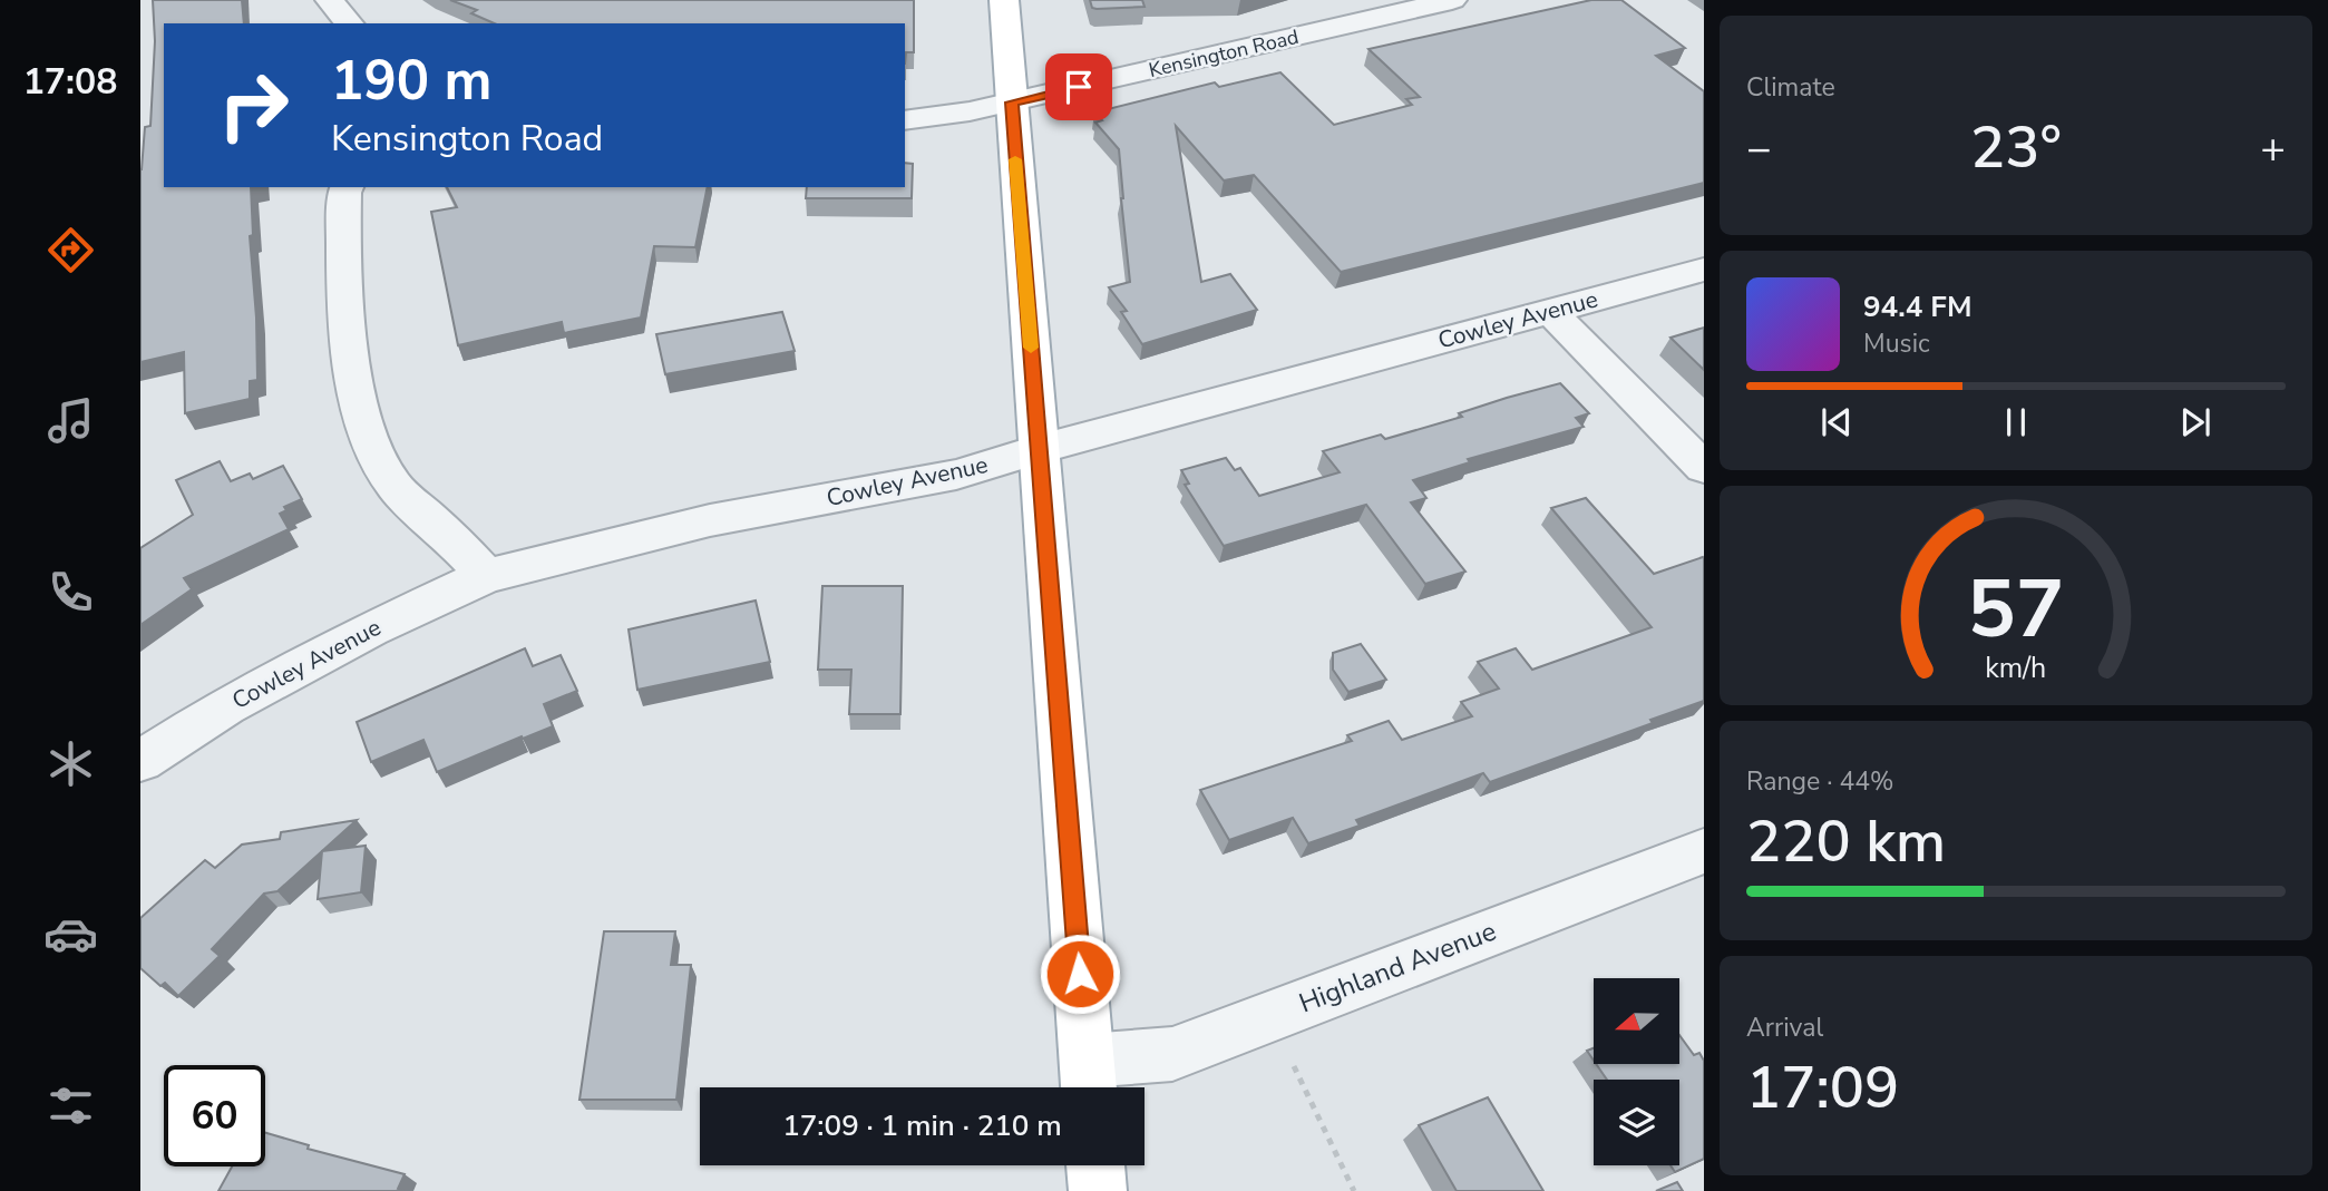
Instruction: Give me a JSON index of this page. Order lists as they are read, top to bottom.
{
  "streets": {
    "street": ["Kensington Road", "Cowley Avenue", "Highland Avenue"]
  },
  "north": "left",
  "page": {
    "tabs": "17:08",
    "tile": [
      "Climate",
      ["Range · 44%", "220 km"],
      ["Arrival", "17:09"]
    ],
    "turn": ["190 m", "Kensington Road"],
    "heat": ["−", "23°", "+"],
    "song": ["94.4 FM", "Music"],
    "limit": "60",
    "trip": "17:09 · 1 min · 210 m",
    "gauge": ["57", "km/h"]
  }
}
